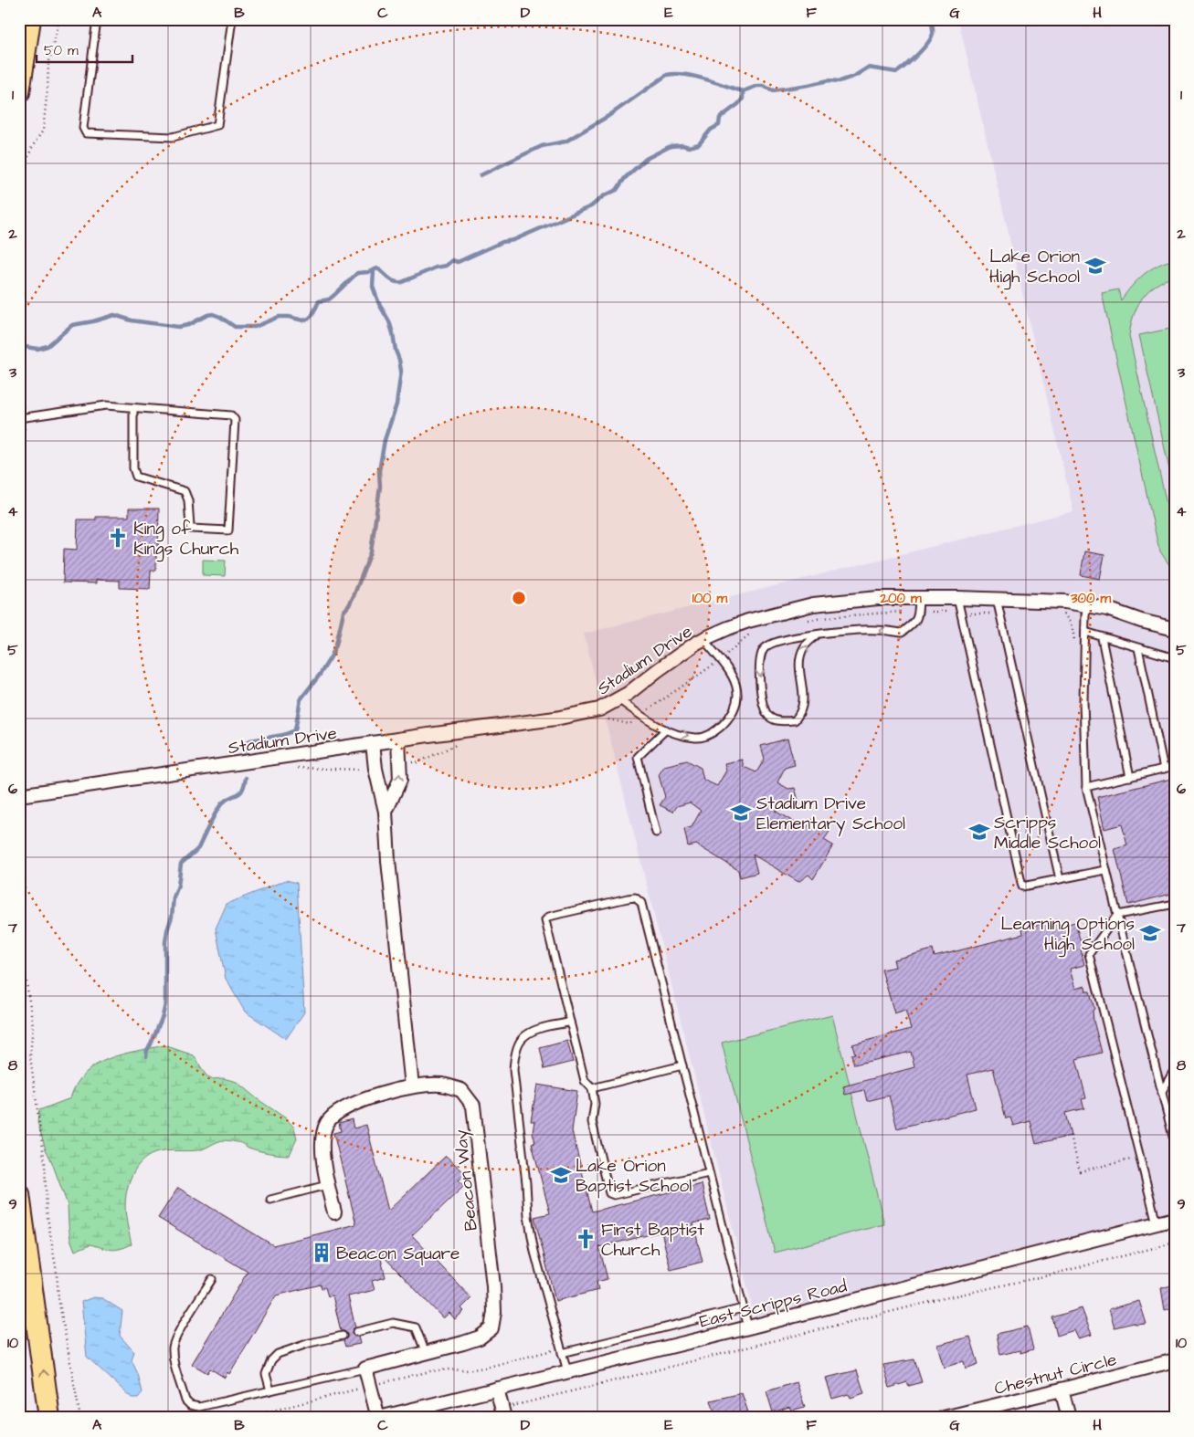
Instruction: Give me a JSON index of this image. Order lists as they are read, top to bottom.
{
  "streets": {
    "street": [
      "Stadium Drive",
      "Beacon Way",
      "East Scripps Road",
      "Chestnut Circle"
    ]
  },
  "places": {
    "school or university": [
      "Lake Orion High School",
      "Stadium Drive Elementary School",
      "Scripps Middle School",
      "Learning Options High School",
      "Lake Orion Baptist School"
    ],
    "church": ["King of Kings Church", "First Baptist Church"],
    "building": ["Beacon Square"]
  },
  "scale_bar": "50 m",
  "grid": {
    "columns": [
      "A",
      "B",
      "C",
      "D",
      "E",
      "F",
      "G",
      "H"
    ],
    "rows": [
      "1",
      "2",
      "3",
      "4",
      "5",
      "6",
      "7",
      "8",
      "9",
      "10"
    ]
  },
  "rings": ["100 m", "200 m", "300 m"]
}
